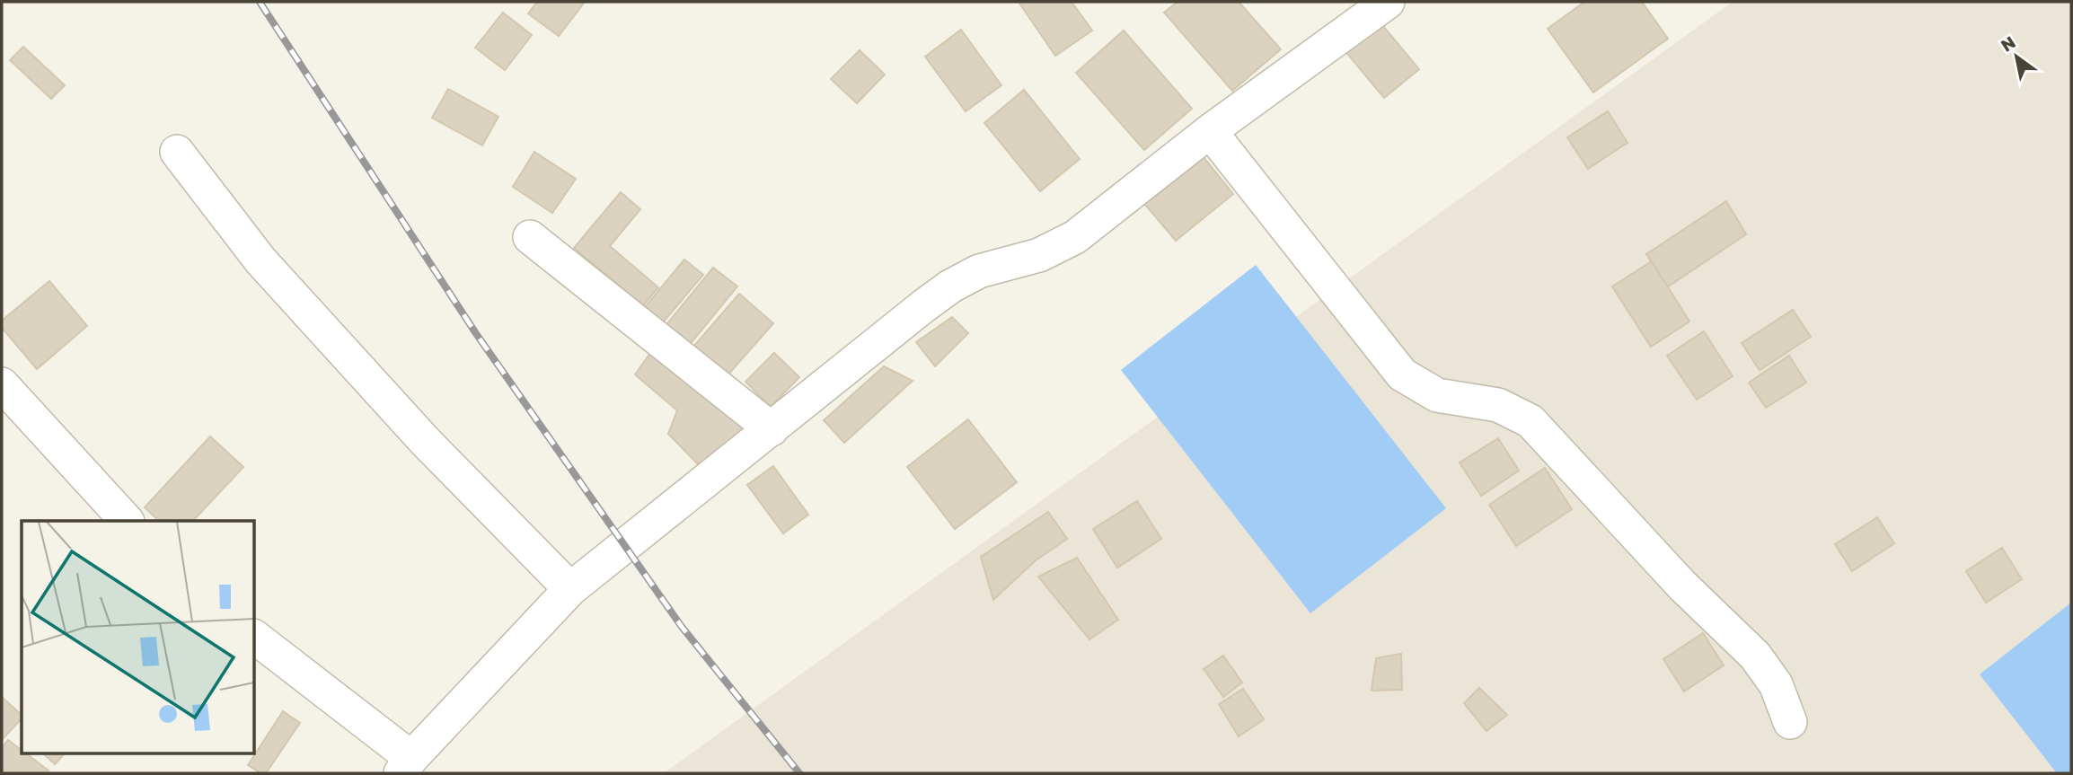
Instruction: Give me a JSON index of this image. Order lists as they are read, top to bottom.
{
  "north": "top left"
}
